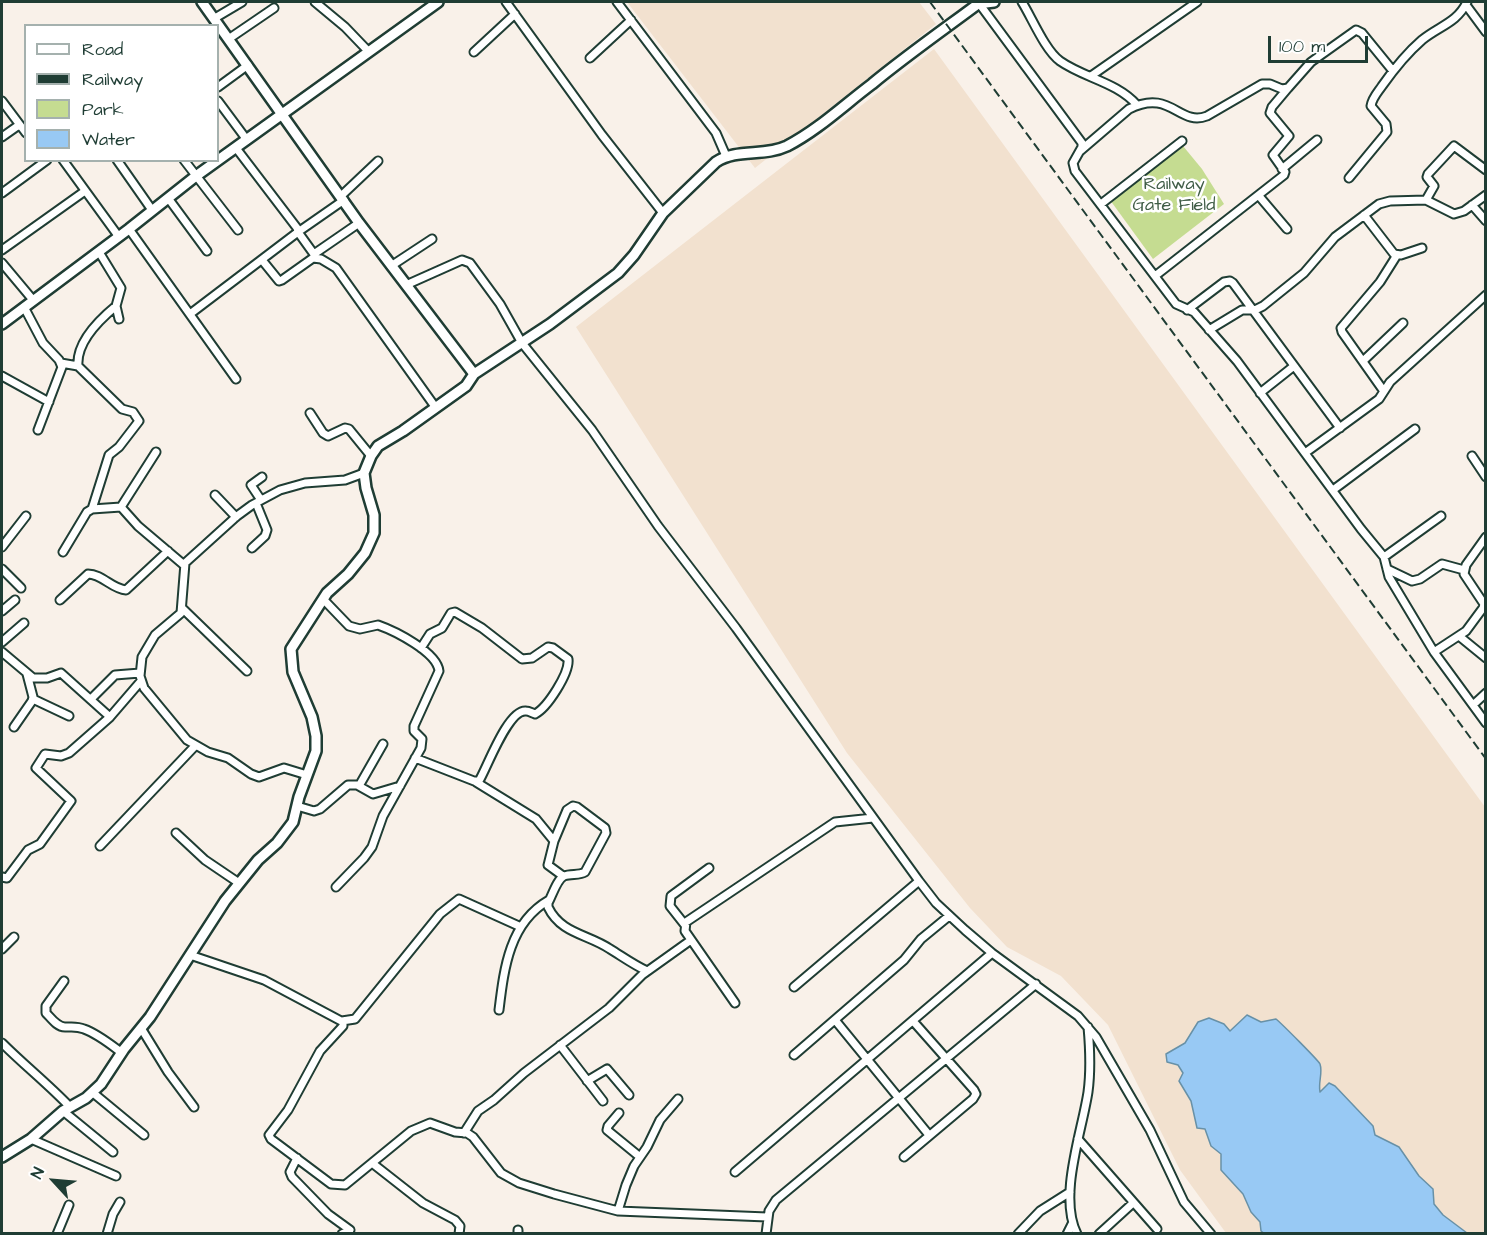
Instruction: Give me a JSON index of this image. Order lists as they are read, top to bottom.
{
  "parks": ["Railway Gate Field"],
  "legend": [
    "Road",
    "Railway",
    "Park",
    "Water"
  ],
  "scale_bar": "100 m",
  "north": "top left"
}
